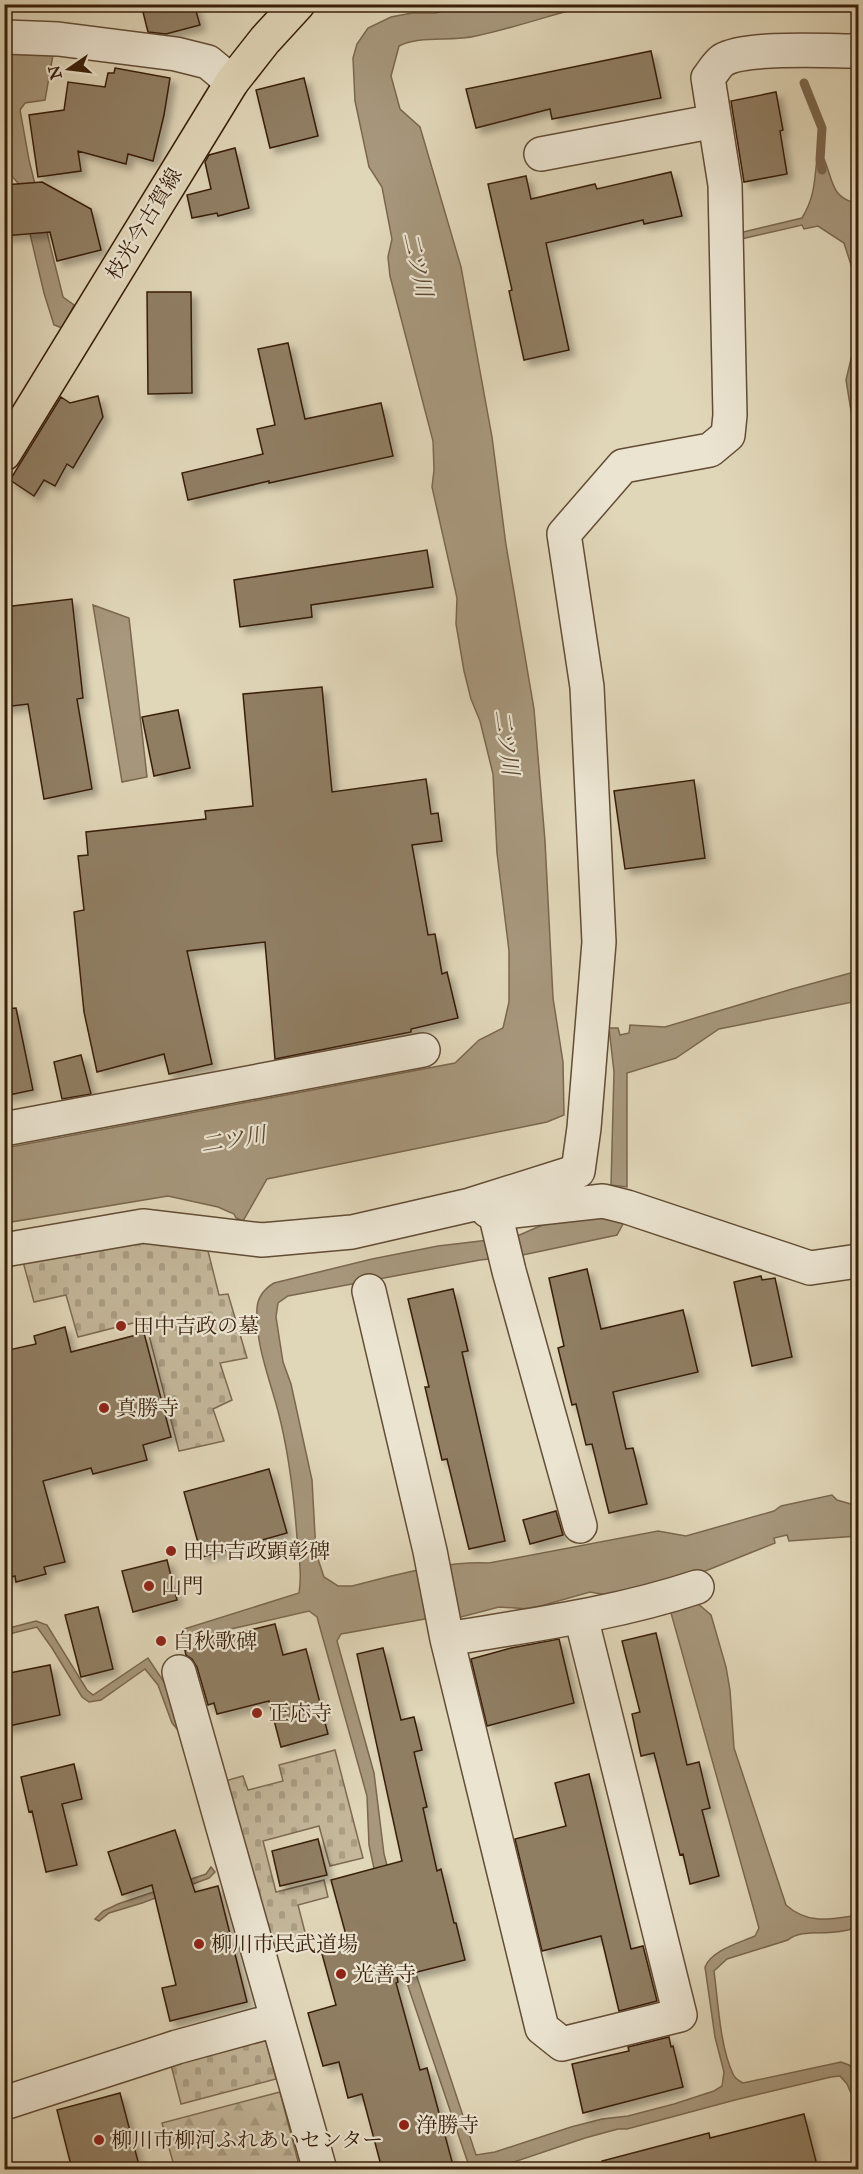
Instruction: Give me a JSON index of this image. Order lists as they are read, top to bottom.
{
  "streets": {
    "main road": ["枝光今古賀線"]
  },
  "water": ["二ツ川"],
  "places": [
    "田中吉政の墓",
    "真勝寺",
    "田中吉政顕彰碑",
    "山門",
    "白秋歌碑",
    "正応寺",
    "柳川市民武道場",
    "光善寺",
    "浄勝寺",
    "柳川市柳河ふれあいセンター"
  ],
  "north": "left"
}
